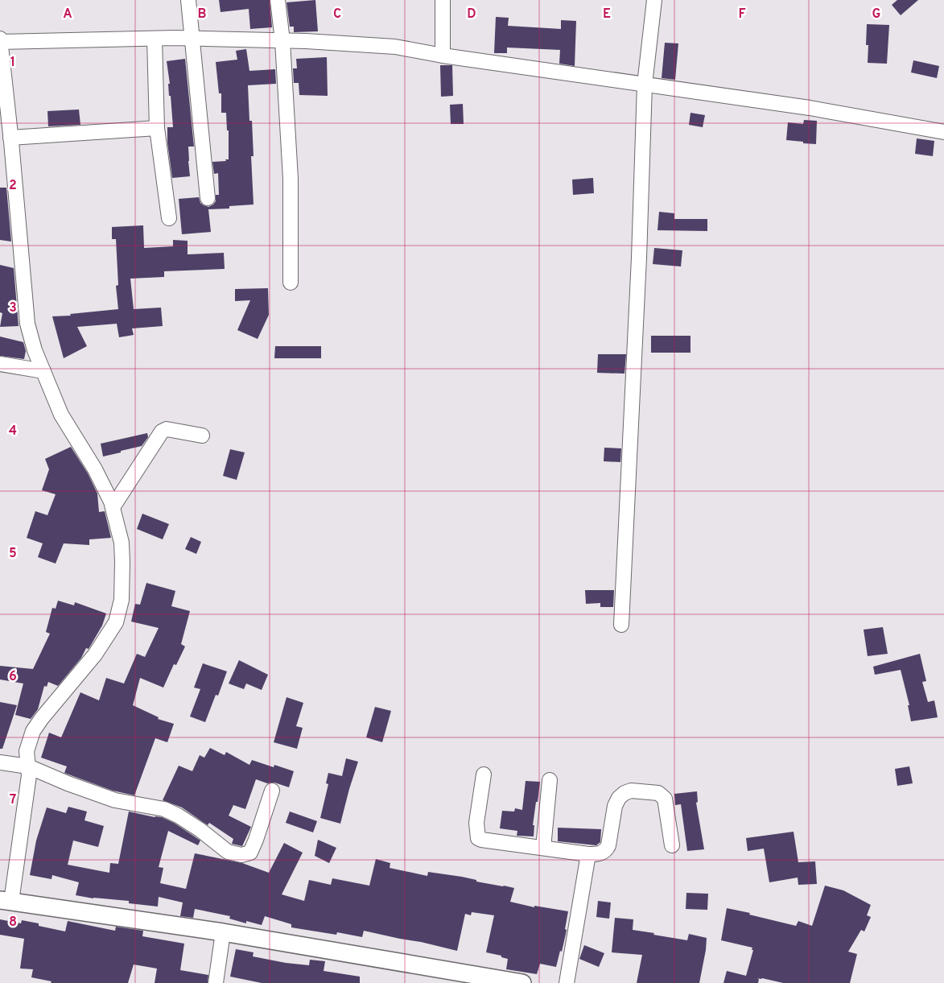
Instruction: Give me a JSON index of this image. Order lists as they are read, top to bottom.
{
  "grid": {
    "columns": [
      "A",
      "B",
      "C",
      "D",
      "E",
      "F",
      "G"
    ],
    "rows": [
      "1",
      "2",
      "3",
      "4",
      "5",
      "6",
      "7",
      "8"
    ]
  }
}
